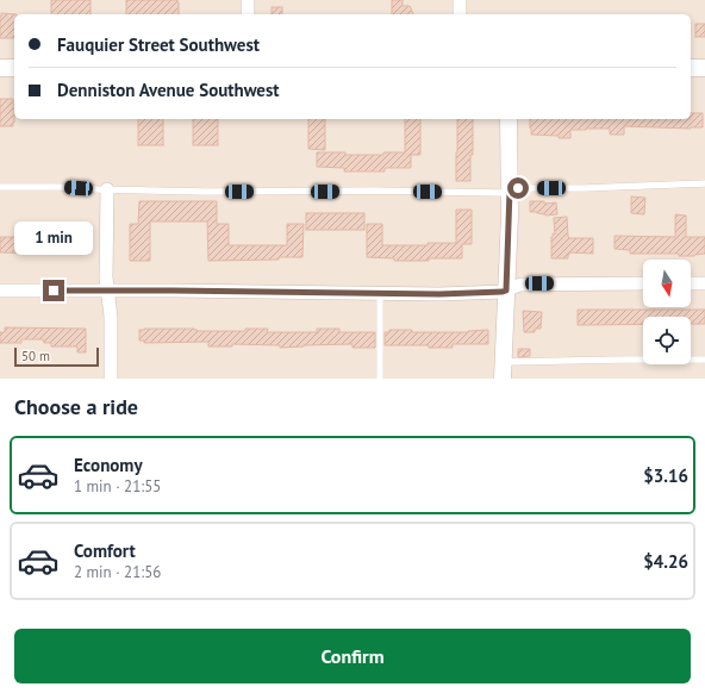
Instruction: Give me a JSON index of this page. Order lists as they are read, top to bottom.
{
  "scale_bar": "50 m",
  "north": "bottom",
  "page": {
    "banner": ["Fauquier Street Southwest", "Denniston Avenue Southwest"],
    "bubble": "1 min",
    "scale": "50 m",
    "heading": "Choose a ride",
    "list": [
      {
        "name": "Economy",
        "note": "1 min · 21:55",
        "value": "$3.16"
      },
      {
        "name": "Comfort",
        "note": "2 min · 21:56",
        "value": "$4.26"
      }
    ],
    "buttons": "Confirm"
  }
}
